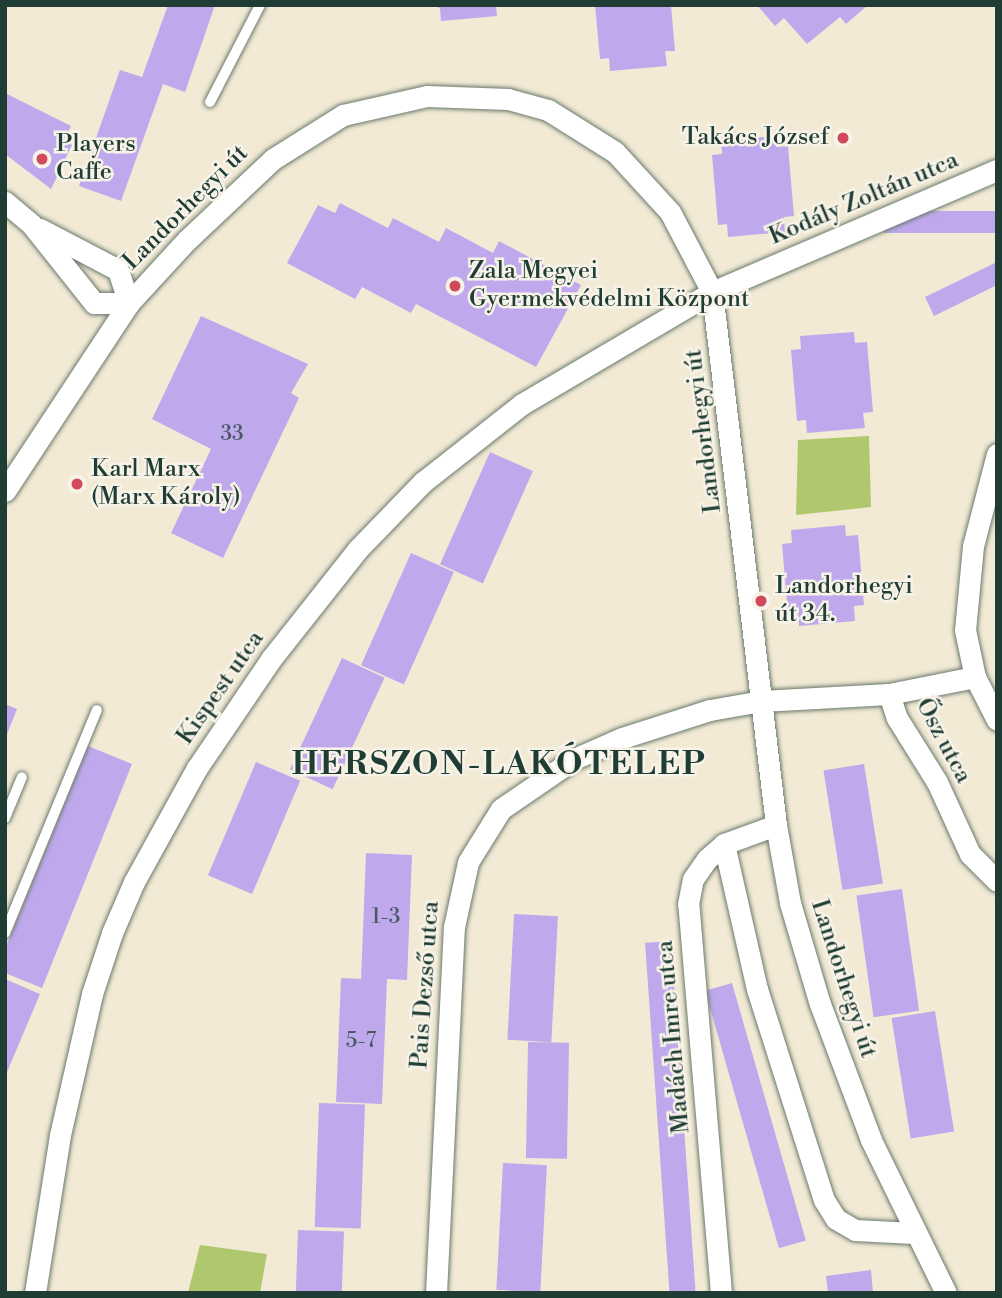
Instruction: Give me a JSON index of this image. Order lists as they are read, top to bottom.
{
  "streets": {
    "street": [
      "Kodály Zoltán utca",
      "Landorhegyi út",
      "Kispest utca",
      "Ősz utca",
      "Pais Dezső utca",
      "Madách Imre utca"
    ]
  },
  "crossings": [
    ["Kodály Zoltán utca", "Landorhegyi út"],
    ["Kodály Zoltán utca", "Kispest utca"],
    ["Landorhegyi út", "Kispest utca"],
    ["Landorhegyi út", "Ősz utca"],
    ["Landorhegyi út", "Pais Dezső utca"],
    ["Landorhegyi út", "Madách Imre utca"],
    ["Ősz utca", "Pais Dezső utca"]
  ],
  "districts": ["HERSZON-LAKÓTELEP"],
  "places": [
    "Takács József",
    "Players Caffe",
    "Zala Megyei Gyermekvédelmi Központ",
    "Karl Marx (Marx Károly)",
    "Landorhegyi út 34."
  ],
  "house_numbers": ["33", "1-3", "5-7"]
}
